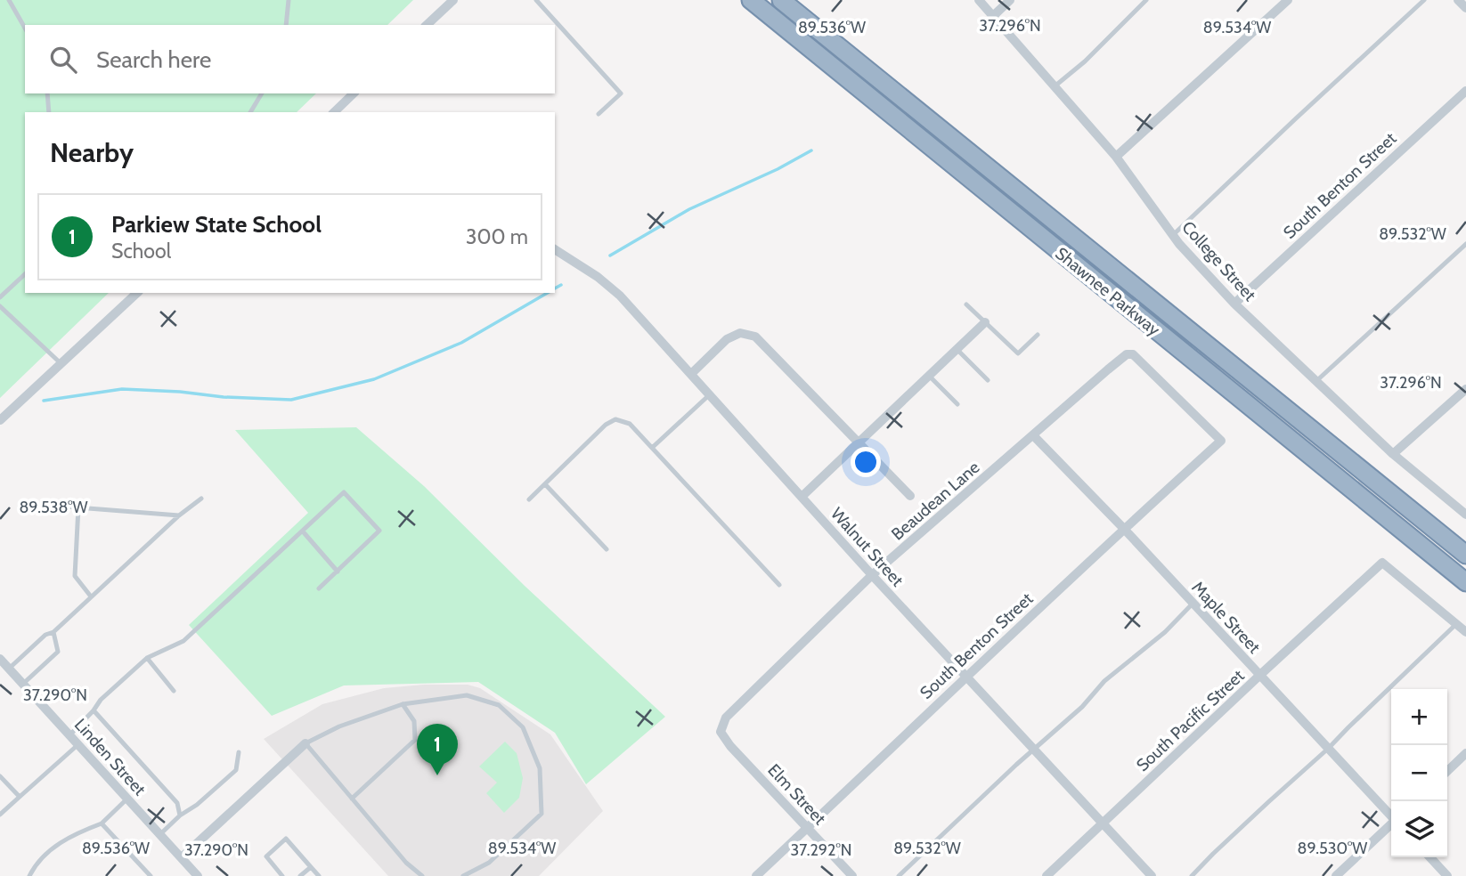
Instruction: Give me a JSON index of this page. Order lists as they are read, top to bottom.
{
  "streets": {
    "highway": ["Shawnee Parkway"],
    "street": [
      "South Benton Street",
      "College Street",
      "Beaudean Lane",
      "Walnut Street",
      "Maple Street",
      "South Pacific Street",
      "Linden Street",
      "Elm Street"
    ]
  },
  "crossings": [
    ["South Benton Street", "College Street"],
    ["South Benton Street", "Beaudean Lane"],
    ["South Benton Street", "Walnut Street"],
    ["South Benton Street", "Maple Street"],
    ["South Benton Street", "Elm Street"],
    ["Beaudean Lane", "Walnut Street"],
    ["Beaudean Lane", "Maple Street"],
    ["Beaudean Lane", "Elm Street"],
    ["Walnut Street", "South Pacific Street"],
    ["Maple Street", "South Pacific Street"]
  ],
  "page": {
    "search": "Search here",
    "heading": "Nearby",
    "list": [
      {
        "mark": "1",
        "name": "Parkiew State School",
        "note": "School",
        "value": "300 m"
      }
    ],
    "map_buttons": ["+", "−"],
    "pins": "1"
  },
  "coordinates": [
    "37.296°N",
    "89.536°W",
    "89.534°W",
    "89.532°W",
    "89.538°W",
    "37.290°N",
    "89.530°W",
    "37.292°N"
  ]
}
